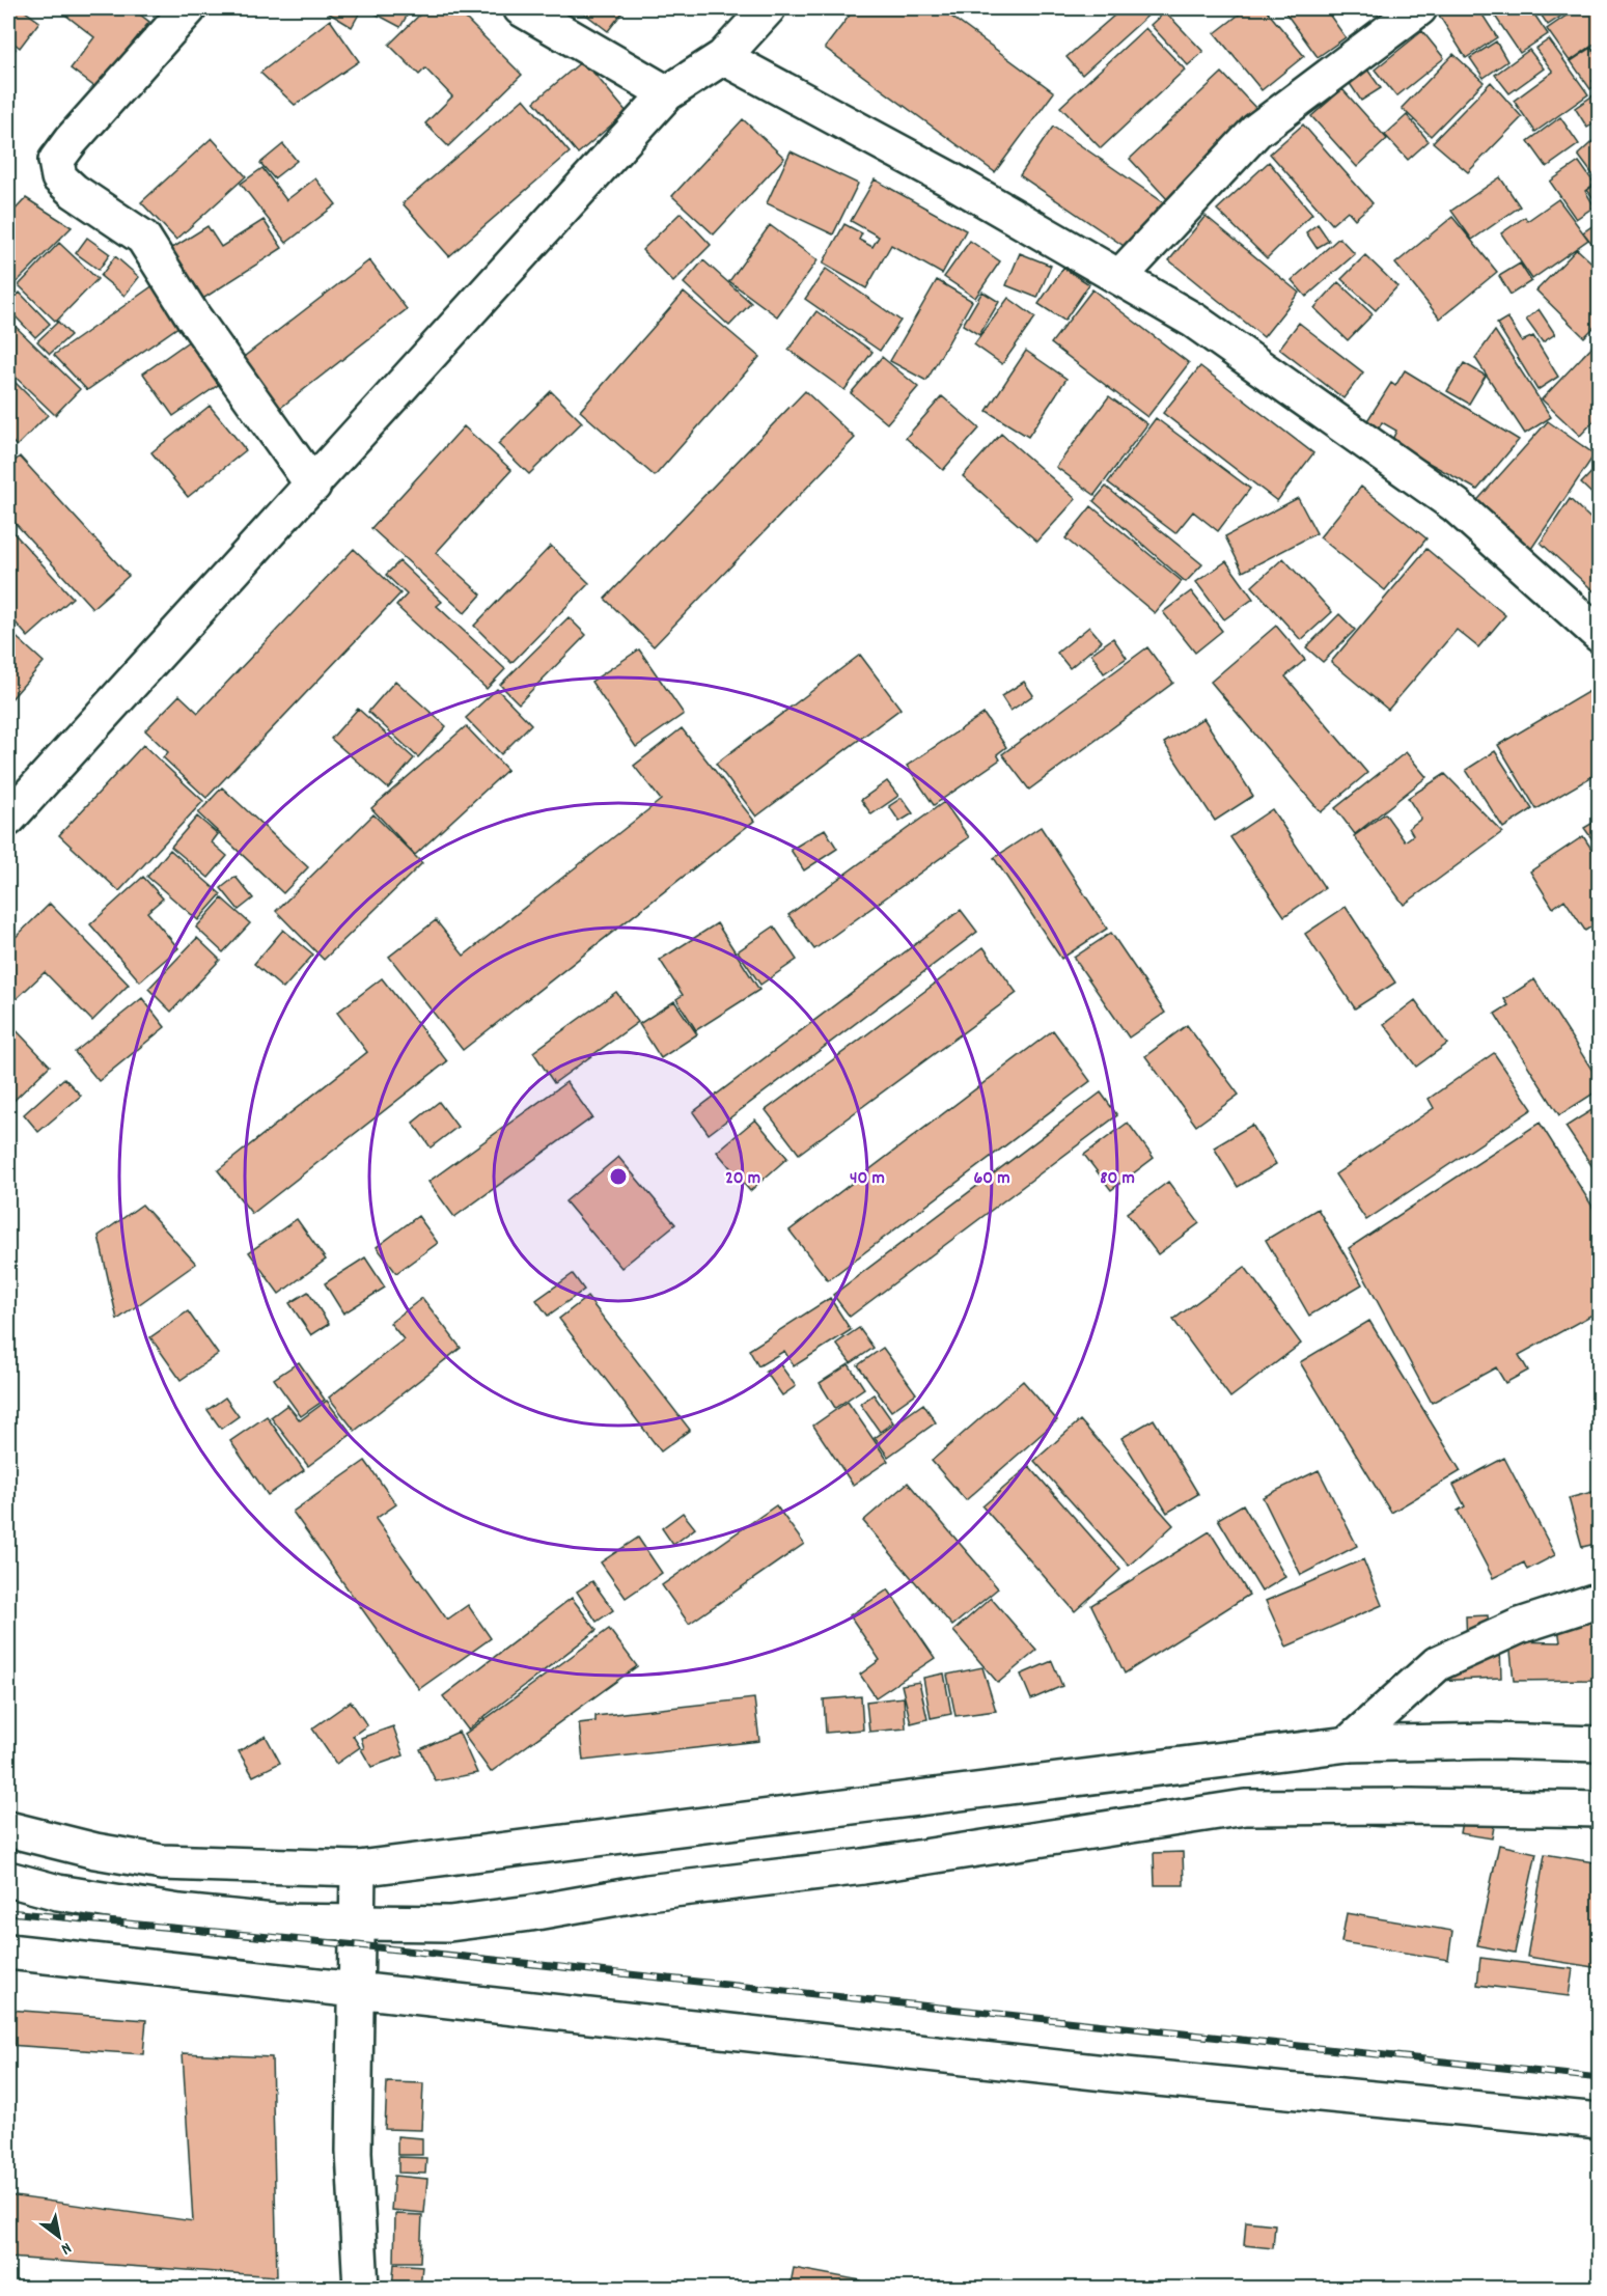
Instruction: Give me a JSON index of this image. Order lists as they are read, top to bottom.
{
  "north": "bottom right",
  "rings": [
    "20 m",
    "40 m",
    "60 m",
    "80 m"
  ]
}
